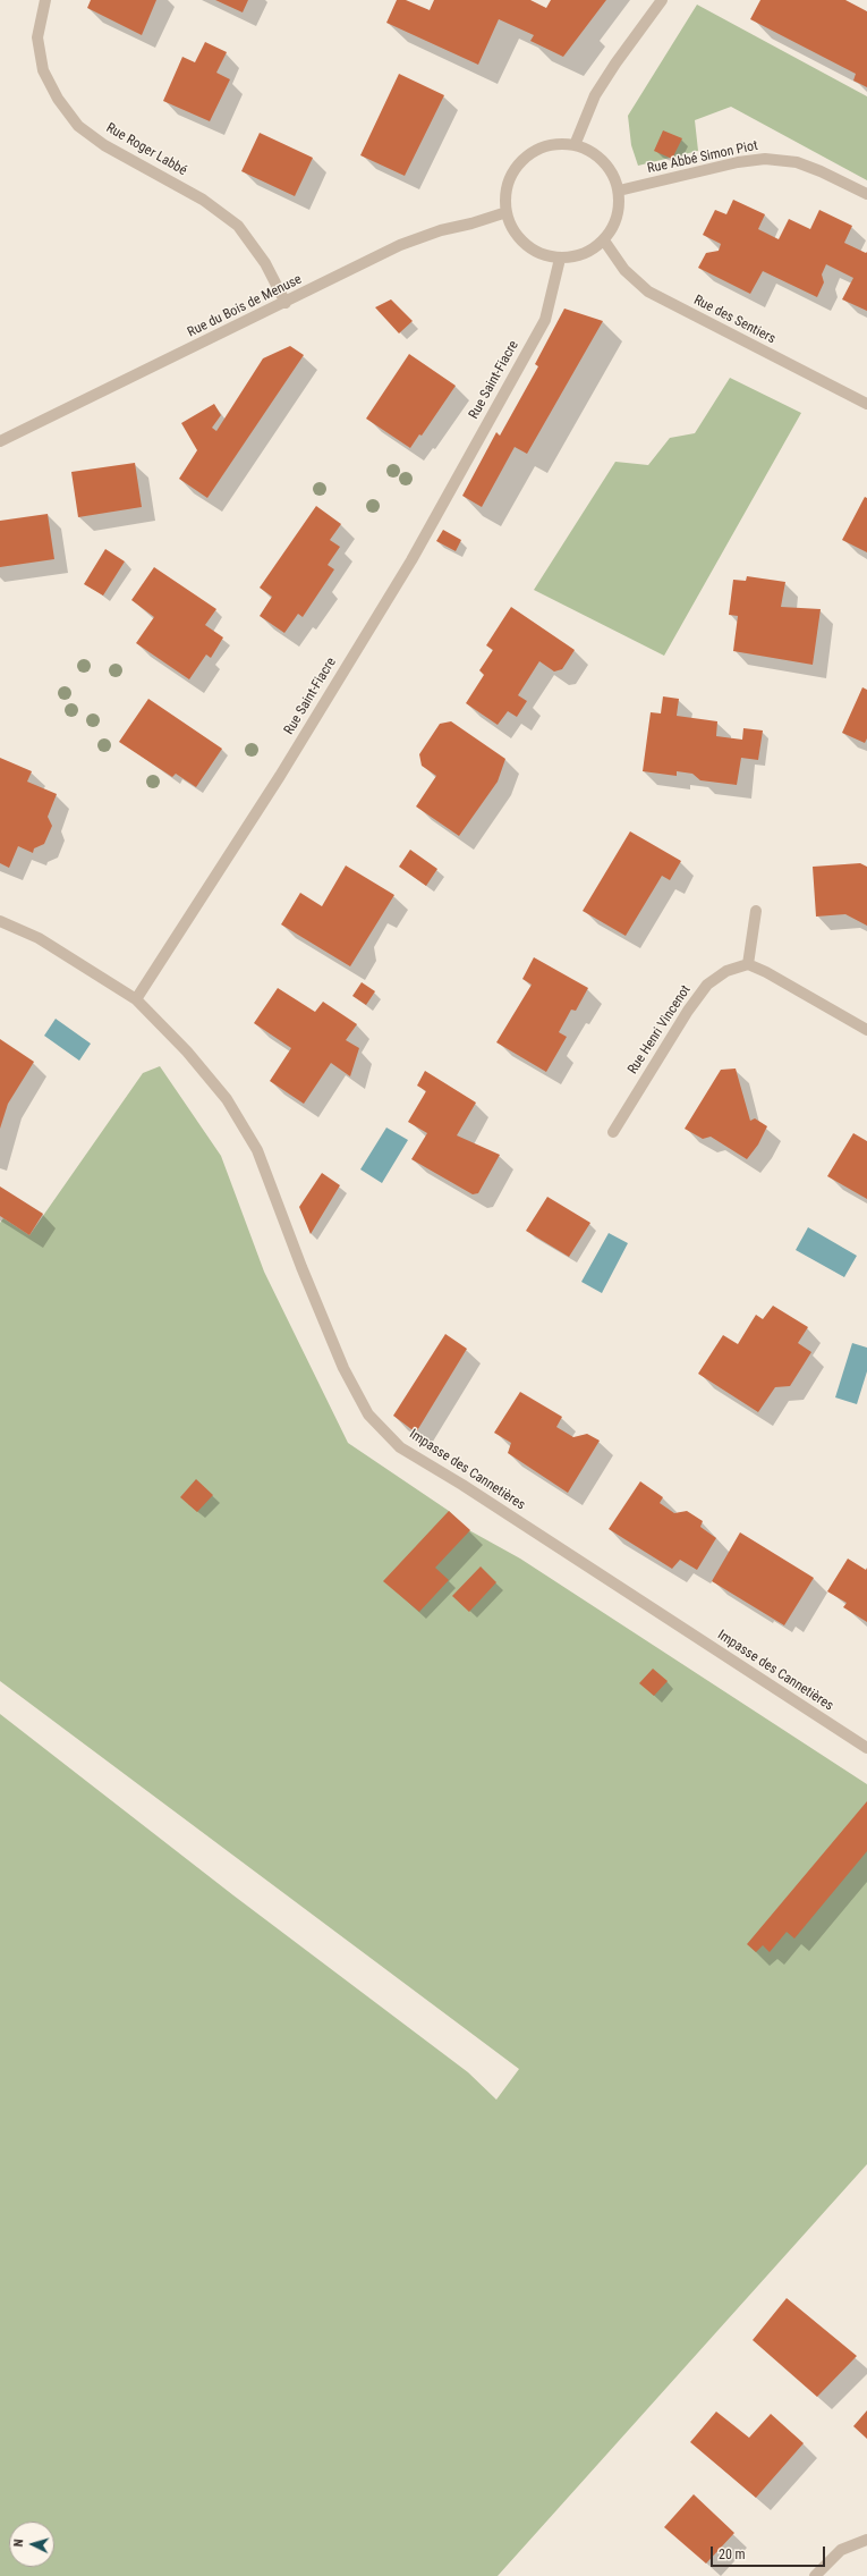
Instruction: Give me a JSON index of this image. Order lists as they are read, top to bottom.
{
  "streets": {
    "street": [
      "Rue Roger Labbé",
      "Rue Abbé Simon Piot",
      "Rue du Bois de Menuse",
      "Rue des Sentiers",
      "Rue Saint-Fiacre",
      "Rue Henri Vincenot",
      "Impasse des Cannetières"
    ]
  },
  "crossings": [
    ["Rue Roger Labbé", "Rue du Bois de Menuse"],
    ["Rue Abbé Simon Piot", "Rue du Bois de Menuse"],
    ["Rue Abbé Simon Piot", "Rue des Sentiers"],
    ["Rue Abbé Simon Piot", "Rue Saint-Fiacre"],
    ["Rue du Bois de Menuse", "Rue des Sentiers"],
    ["Rue du Bois de Menuse", "Rue Saint-Fiacre"],
    ["Rue des Sentiers", "Rue Saint-Fiacre"],
    ["Rue Saint-Fiacre", "Impasse des Cannetières"]
  ],
  "scale_bar": "20 m",
  "north": "left"
}
